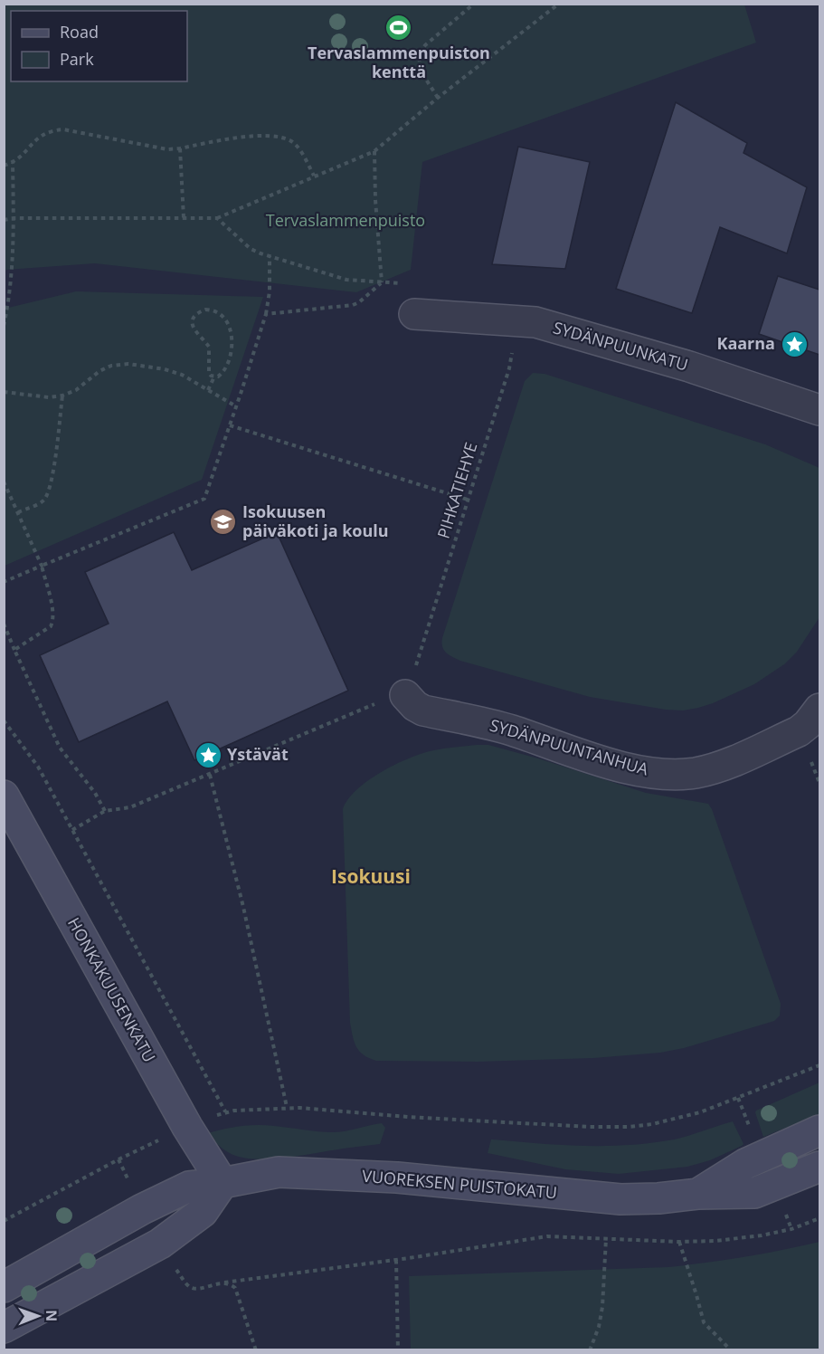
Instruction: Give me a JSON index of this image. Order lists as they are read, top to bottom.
{
  "streets": {
    "main road": ["HONKAKUUSENKATU", "VUOREKSEN PUISTOKATU"],
    "street": ["SYDÄNPUUNKATU", "SYDÄNPUUNTANHUA"],
    "path": ["PIHKATIEHYE"]
  },
  "crossings": [
    ["SYDÄNPUUNKATU", "PIHKATIEHYE"],
    ["PIHKATIEHYE", "SYDÄNPUUNTANHUA"],
    ["HONKAKUUSENKATU", "VUOREKSEN PUISTOKATU"]
  ],
  "districts": ["Isokuusi"],
  "parks": ["Tervaslammenpuisto"],
  "places": {
    "sports": ["Tervaslammenpuiston kenttä"],
    "place": ["Kaarna", "Ystävät"],
    "school or university": ["Isokuusen päiväkoti ja koulu"]
  },
  "legend": ["Road", "Park"],
  "north": "right"
}
